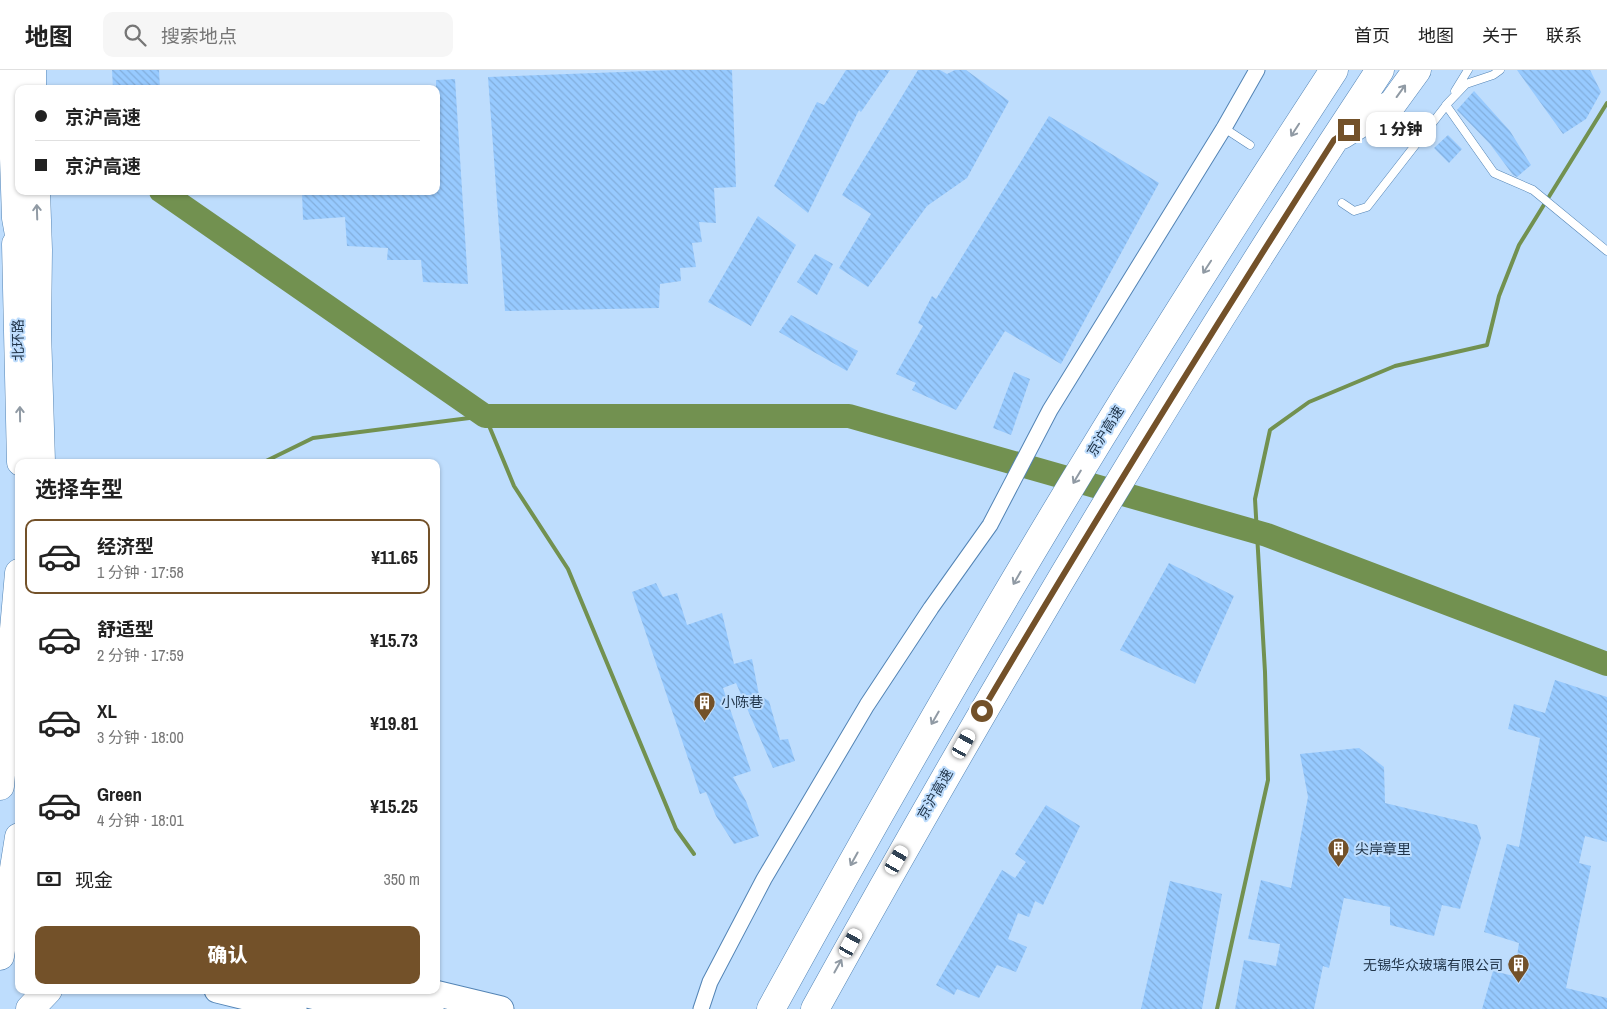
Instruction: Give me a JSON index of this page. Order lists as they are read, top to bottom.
{
  "streets": {
    "highway": ["北环路", "京沪高速"]
  },
  "places": {
    "building": ["小陈巷", "尖岸章里", "无锡华众玻璃有限公司"]
  },
  "page": {
    "header": "地图",
    "search": "搜索地点",
    "nav": [
      "首页",
      "地图",
      "关于",
      "联系"
    ],
    "banner": ["京沪高速", "京沪高速"],
    "bubble": "1 分钟",
    "heading": "选择车型",
    "list": [
      {
        "name": "经济型",
        "note": "1 分钟 · 17:58",
        "value": "¥11.65"
      },
      {
        "name": "舒适型",
        "note": "2 分钟 · 17:59",
        "value": "¥15.73"
      },
      {
        "name": "XL",
        "note": "3 分钟 · 18:00",
        "value": "¥19.81"
      },
      {
        "name": "Green",
        "note": "4 分钟 · 18:01",
        "value": "¥15.25"
      }
    ],
    "pay": ["现金", "350 m"],
    "buttons": "确认"
  }
}
